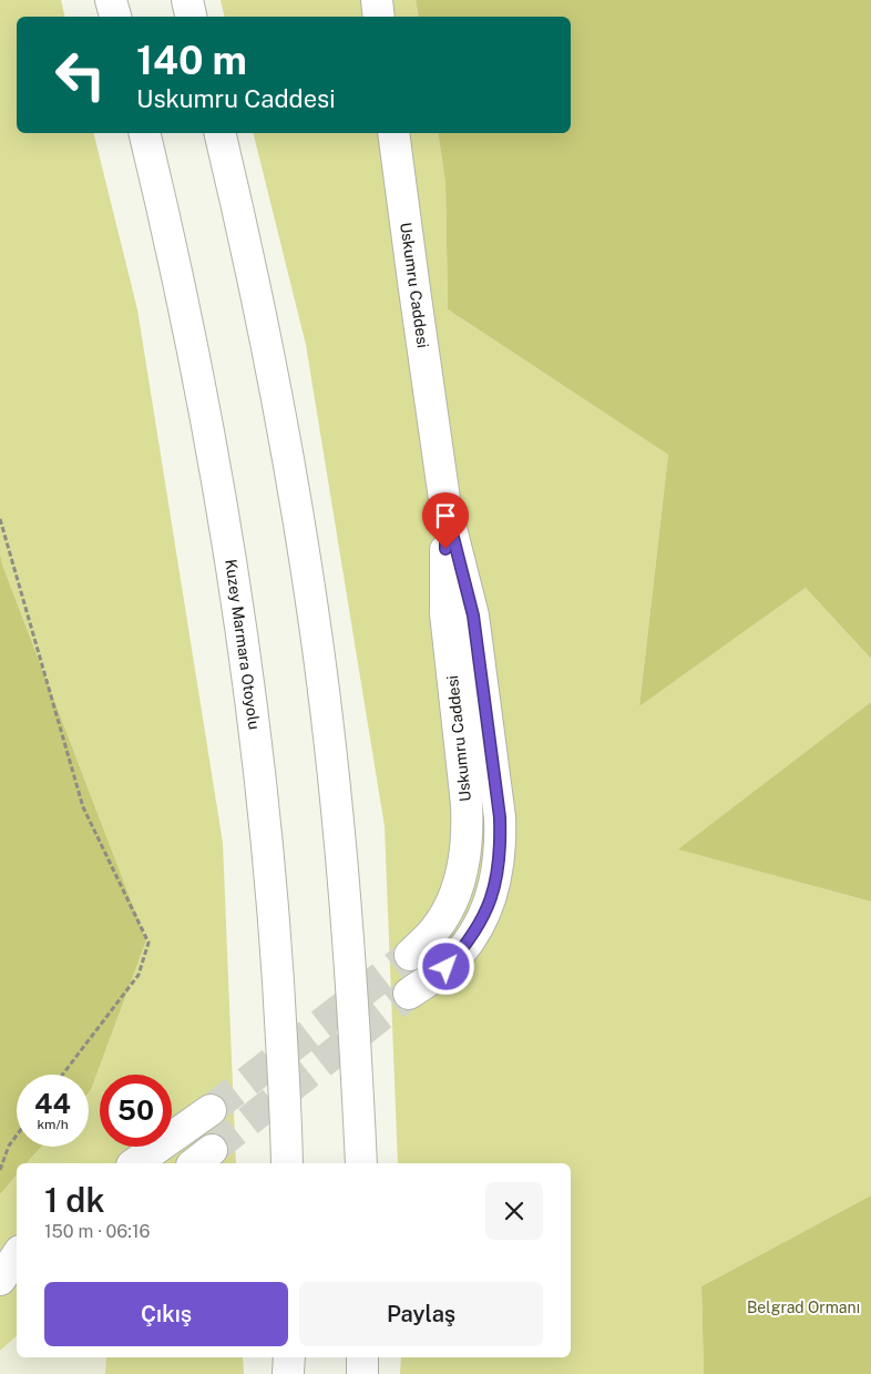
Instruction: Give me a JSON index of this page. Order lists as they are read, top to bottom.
{
  "streets": {
    "main road": ["Uskumru Caddesi", "Kuzey Marmara Otoyolu"]
  },
  "parks": ["Belgrad Ormanı"],
  "page": {
    "turn": ["140 m", "Uskumru Caddesi"],
    "speed": "44 km/h",
    "limit": "50",
    "heading": ["1 dk", "150 m · 06:16"],
    "buttons": ["Çıkış", "Paylaş"]
  }
}
